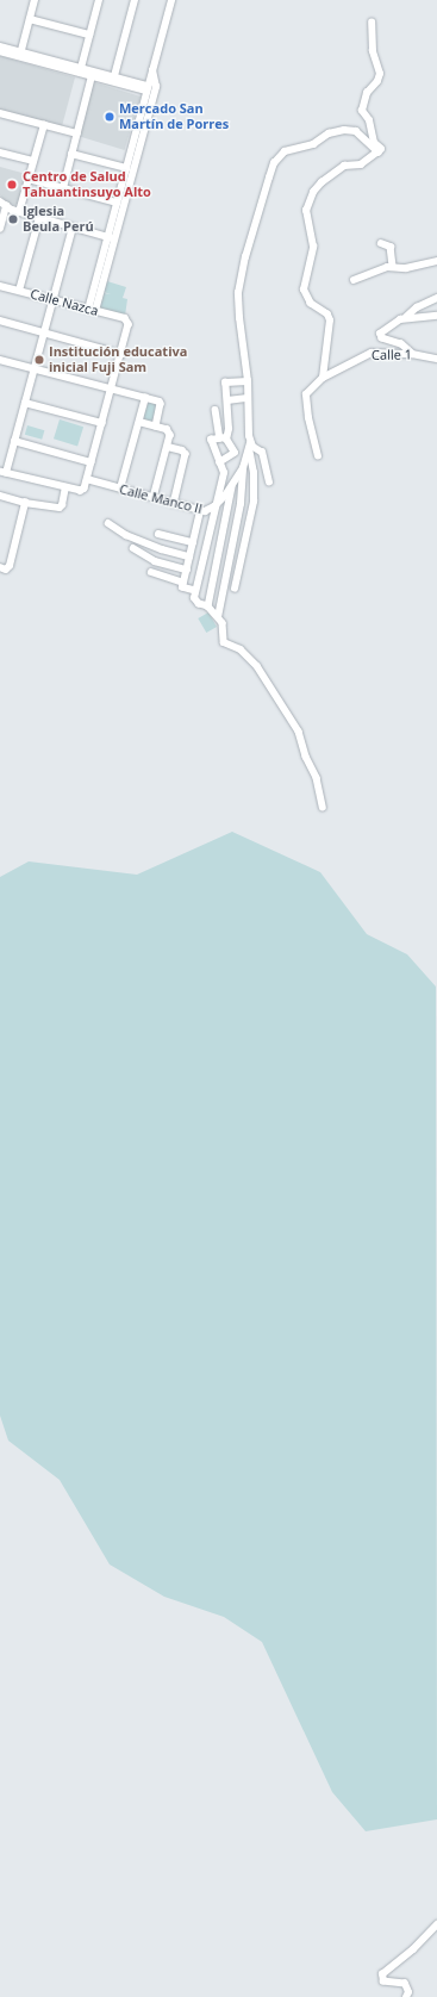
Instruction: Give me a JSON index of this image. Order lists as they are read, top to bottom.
{
  "streets": {
    "street": ["Calle Nazca", "Calle 1", "Calle Manco II"]
  },
  "places": [
    "Mercado San Martín de Porres",
    "Centro de Salud Tahuantinsuyo Alto",
    "Iglesia Beula Perú",
    "Institución educativa inicial Fuji Sam"
  ]
}
